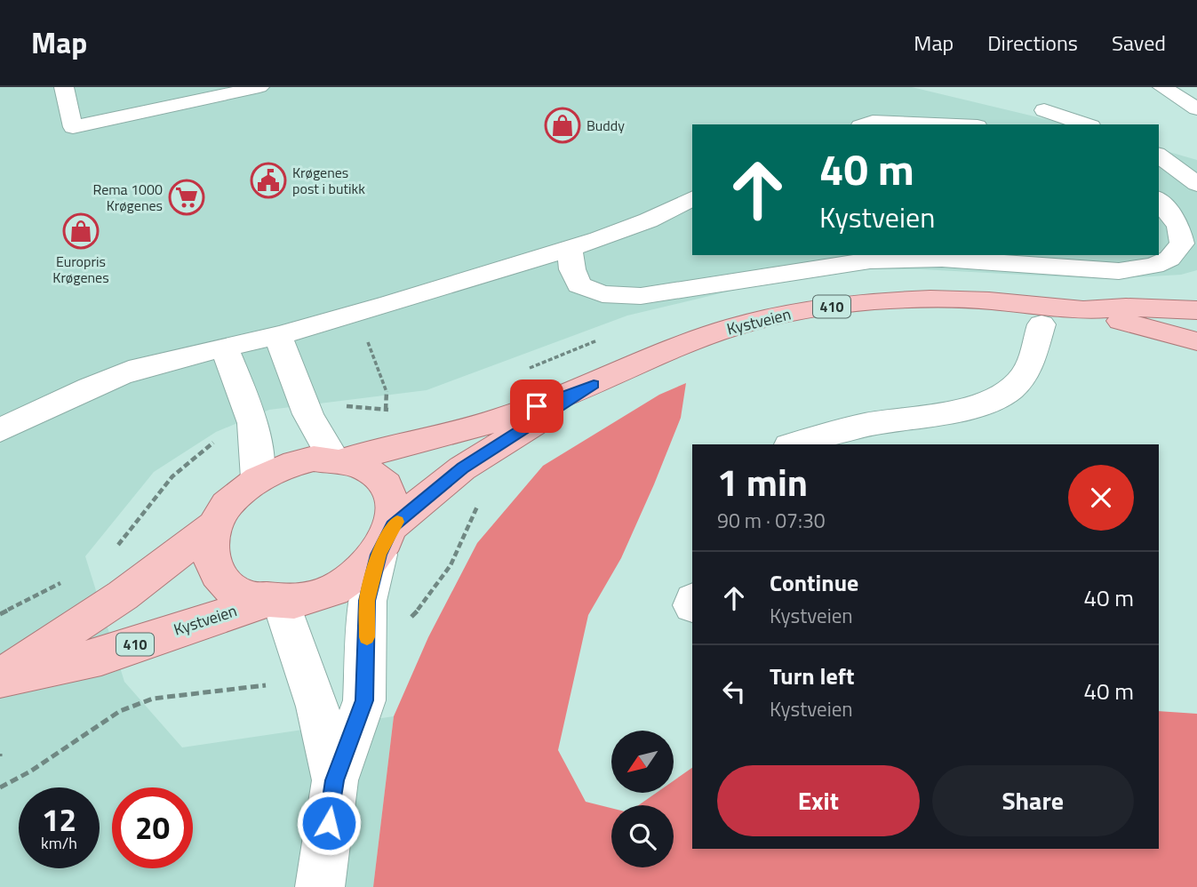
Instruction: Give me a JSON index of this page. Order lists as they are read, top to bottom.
{
  "streets": {
    "main road": ["410", "Kystveien"]
  },
  "crossings": [
    ["410", "Kystveien"]
  ],
  "places": {
    "shop": ["Buddy", "Europris Krøgenes"],
    "public building": ["Krøgenes post i butikk"],
    "supermarket": ["Rema 1000 Krøgenes"]
  },
  "north": "bottom left",
  "page": {
    "header": "Map",
    "nav": ["Map", "Directions", "Saved"],
    "turn": ["40 m", "Kystveien"],
    "heading": ["1 min", "90 m · 07:30"],
    "list": [
      {
        "name": "Continue",
        "note": "Kystveien",
        "value": "40 m"
      },
      {
        "name": "Turn left",
        "note": "Kystveien",
        "value": "40 m"
      }
    ],
    "buttons": ["Exit", "Share"],
    "speed": "12 km/h",
    "limit": "20"
  }
}
